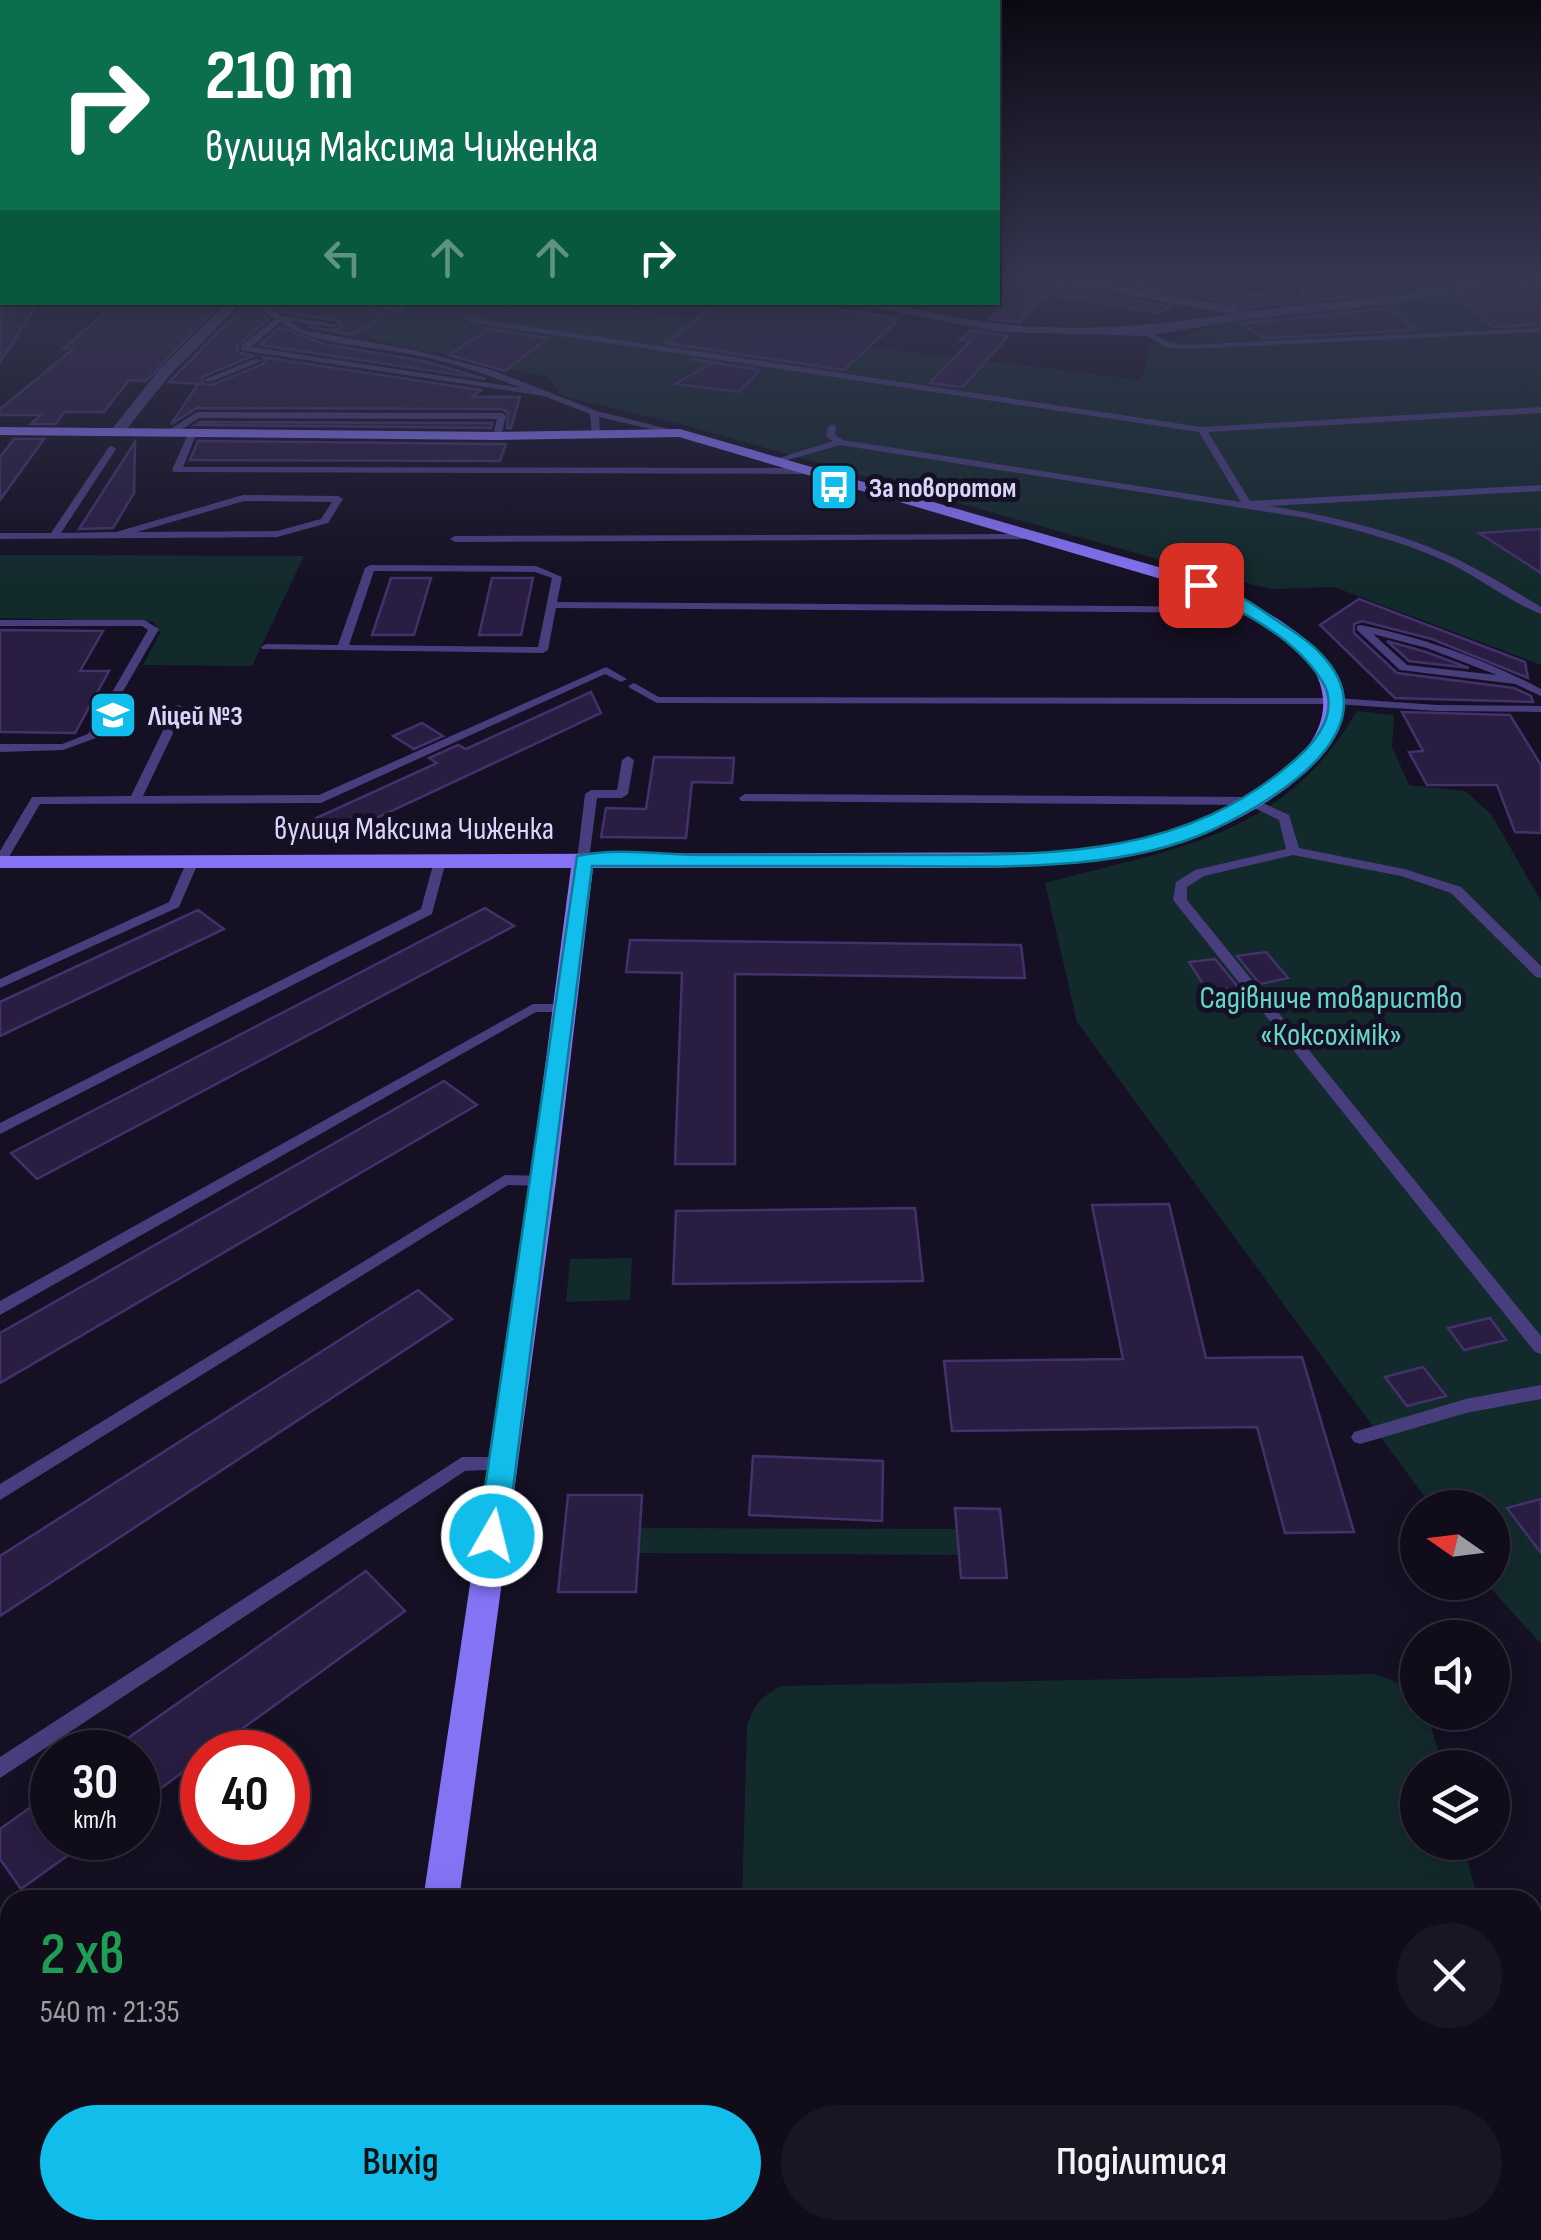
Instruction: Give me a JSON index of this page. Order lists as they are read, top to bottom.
{
  "streets": {
    "street": ["вулиця Максима Чиженка"]
  },
  "parks": ["Садівниче товариство «Коксохімік»"],
  "places": {
    "bus stop": ["За поворотом"],
    "school or university": ["Ліцей №3"]
  },
  "north": "left",
  "page": {
    "turn": ["210 m", "вулиця Максима Чиженка"],
    "speed": "30 km/h",
    "limit": "40",
    "heading": ["2 хв", "540 m · 21:35"],
    "buttons": ["Вихід", "Поділитися"]
  }
}
